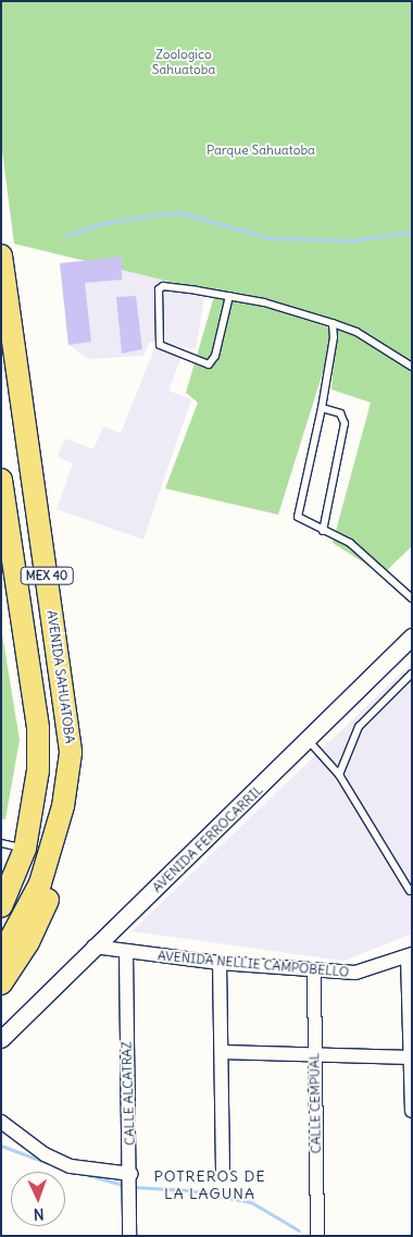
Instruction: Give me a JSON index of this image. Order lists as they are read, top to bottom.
{
  "streets": {
    "main road": ["MEX 40", "AVENIDA SAHUATOBA"],
    "street": [
      "AVENIDA FERROCARRIL",
      "AVENIDA NELLIE CAMPOBELLO",
      "CALLE ALCATRAZ",
      "CALLE CEMPUAL"
    ]
  },
  "crossings": [
    ["AVENIDA FERROCARRIL", "AVENIDA NELLIE CAMPOBELLO"],
    ["AVENIDA NELLIE CAMPOBELLO", "CALLE ALCATRAZ"],
    ["AVENIDA NELLIE CAMPOBELLO", "CALLE CEMPUAL"]
  ],
  "districts": ["POTREROS DE LA LAGUNA"],
  "parks": ["Zoologico Sahuatoba", "Parque Sahuatoba"],
  "north": "bottom"
}
